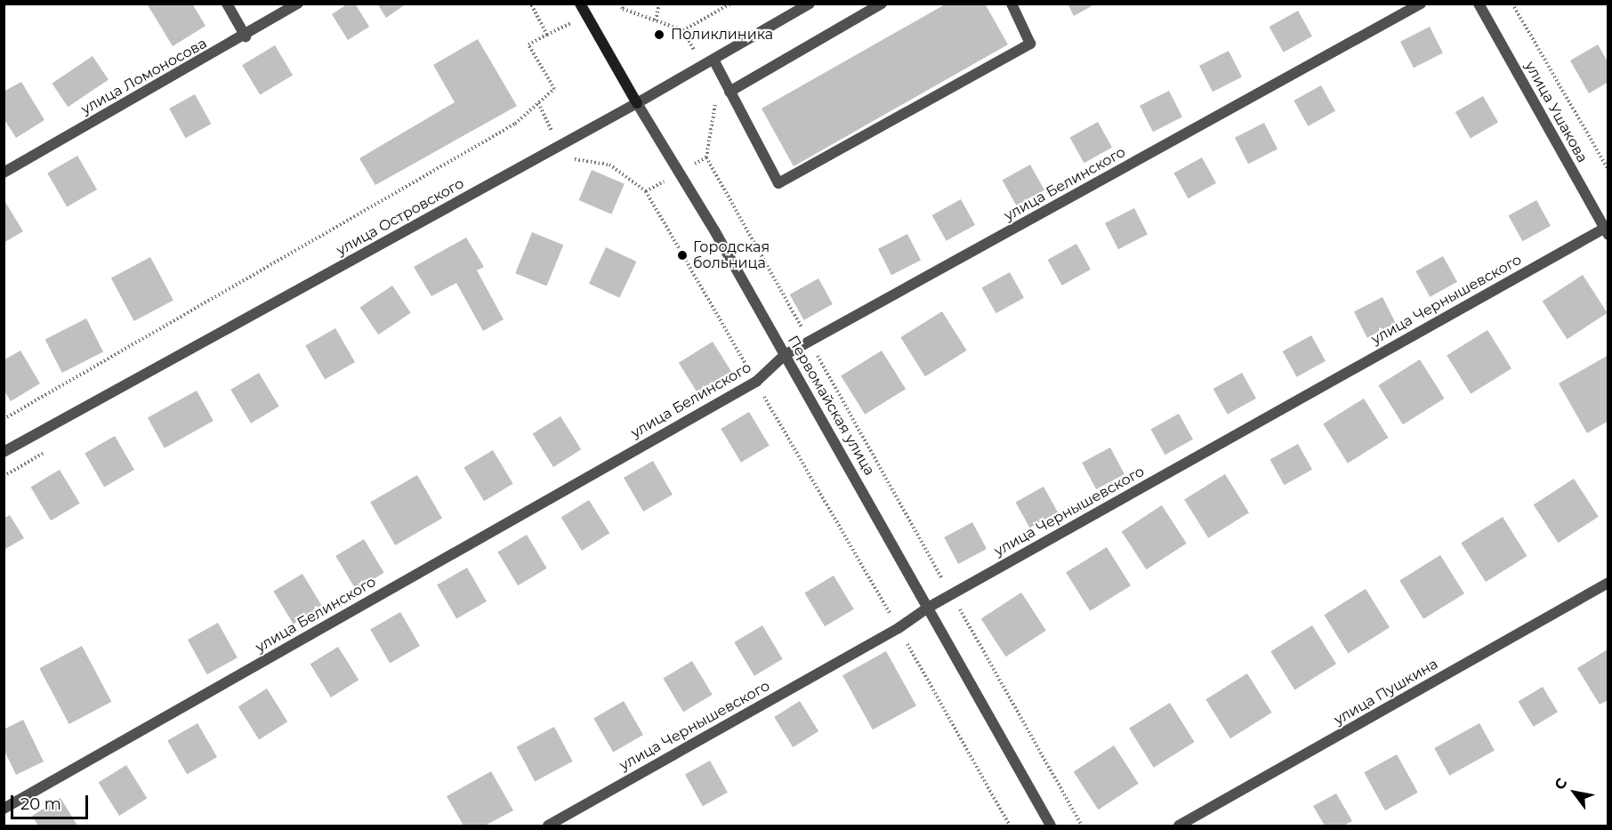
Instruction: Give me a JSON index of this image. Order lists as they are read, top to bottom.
{
  "streets": {
    "main road": ["Первомайская улица"],
    "street": [
      "улица Ломоносова",
      "улица Ушакова",
      "улица Белинского",
      "улица Островского",
      "улица Чернышевского",
      "улица Пушкина"
    ]
  },
  "crossings": [
    ["улица Ушакова", "улица Чернышевского"],
    ["улица Белинского", "Первомайская улица"],
    ["улица Островского", "Первомайская улица"],
    ["улица Чернышевского", "Первомайская улица"]
  ],
  "places": ["Поликлиника", "Городская больница"],
  "scale_bar": "20 m",
  "north": "top left"
}
